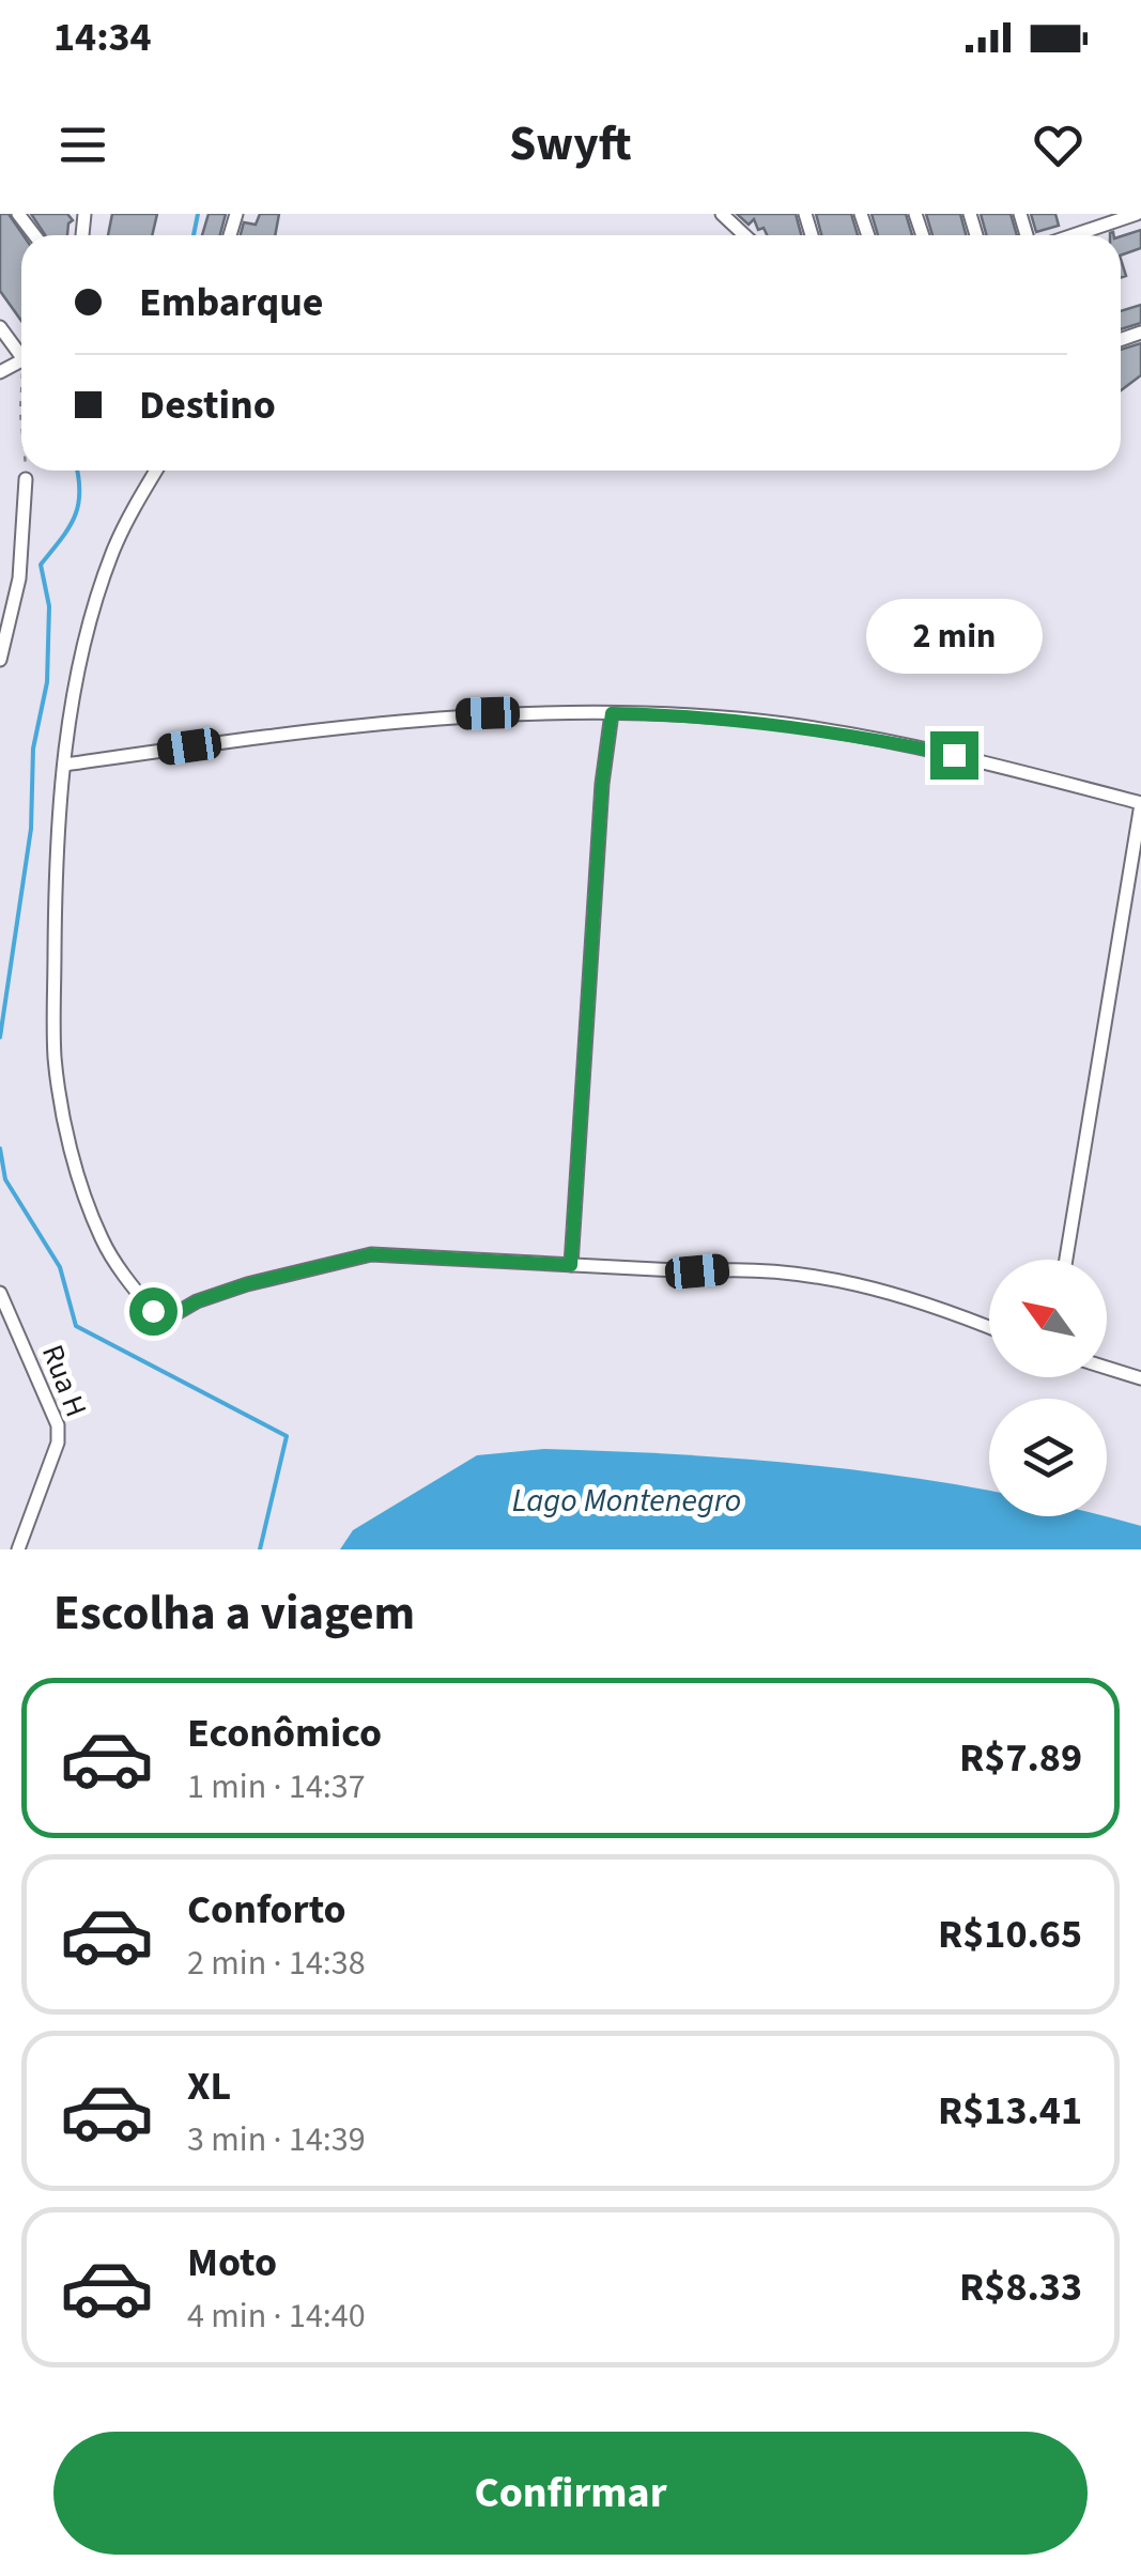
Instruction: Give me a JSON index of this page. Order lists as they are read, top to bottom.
{
  "streets": {
    "street": ["Rua H"]
  },
  "water": ["Lago Montenegro"],
  "north": "top left",
  "page": {
    "status": "14:34",
    "header": "Swyft",
    "banner": ["Embarque", "Destino"],
    "bubble": "2 min",
    "heading": "Escolha a viagem",
    "list": [
      {
        "name": "Econômico",
        "note": "1 min · 14:37",
        "value": "R$7.89"
      },
      {
        "name": "Conforto",
        "note": "2 min · 14:38",
        "value": "R$10.65"
      },
      {
        "name": "XL",
        "note": "3 min · 14:39",
        "value": "R$13.41"
      },
      {
        "name": "Moto",
        "note": "4 min · 14:40",
        "value": "R$8.33"
      }
    ],
    "buttons": "Confirmar"
  }
}
